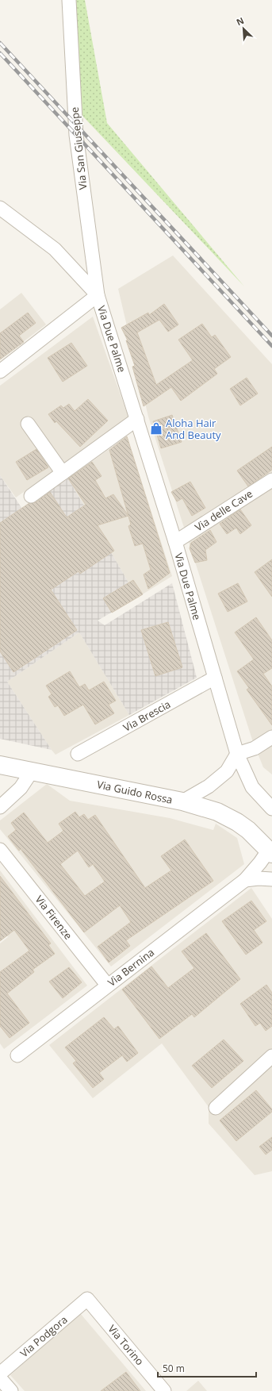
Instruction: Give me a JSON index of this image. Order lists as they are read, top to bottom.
{
  "streets": {
    "street": [
      "Via San Giuseppe",
      "Via Due Palme",
      "Via delle Cave",
      "Via Brescia",
      "Via Guido Rossa",
      "Via Firenze",
      "Via Bernina",
      "Via Podgora",
      "Via Torino"
    ]
  },
  "crossings": [
    ["Via San Giuseppe", "Via Due Palme"],
    ["Via Due Palme", "Via delle Cave"],
    ["Via Due Palme", "Via Brescia"],
    ["Via Guido Rossa", "Via Bernina"],
    ["Via Firenze", "Via Bernina"],
    ["Via Podgora", "Via Torino"]
  ],
  "places": {
    "shop": ["Aloha Hair And Beauty"]
  },
  "scale_bar": "50 m",
  "north": "top left"
}
